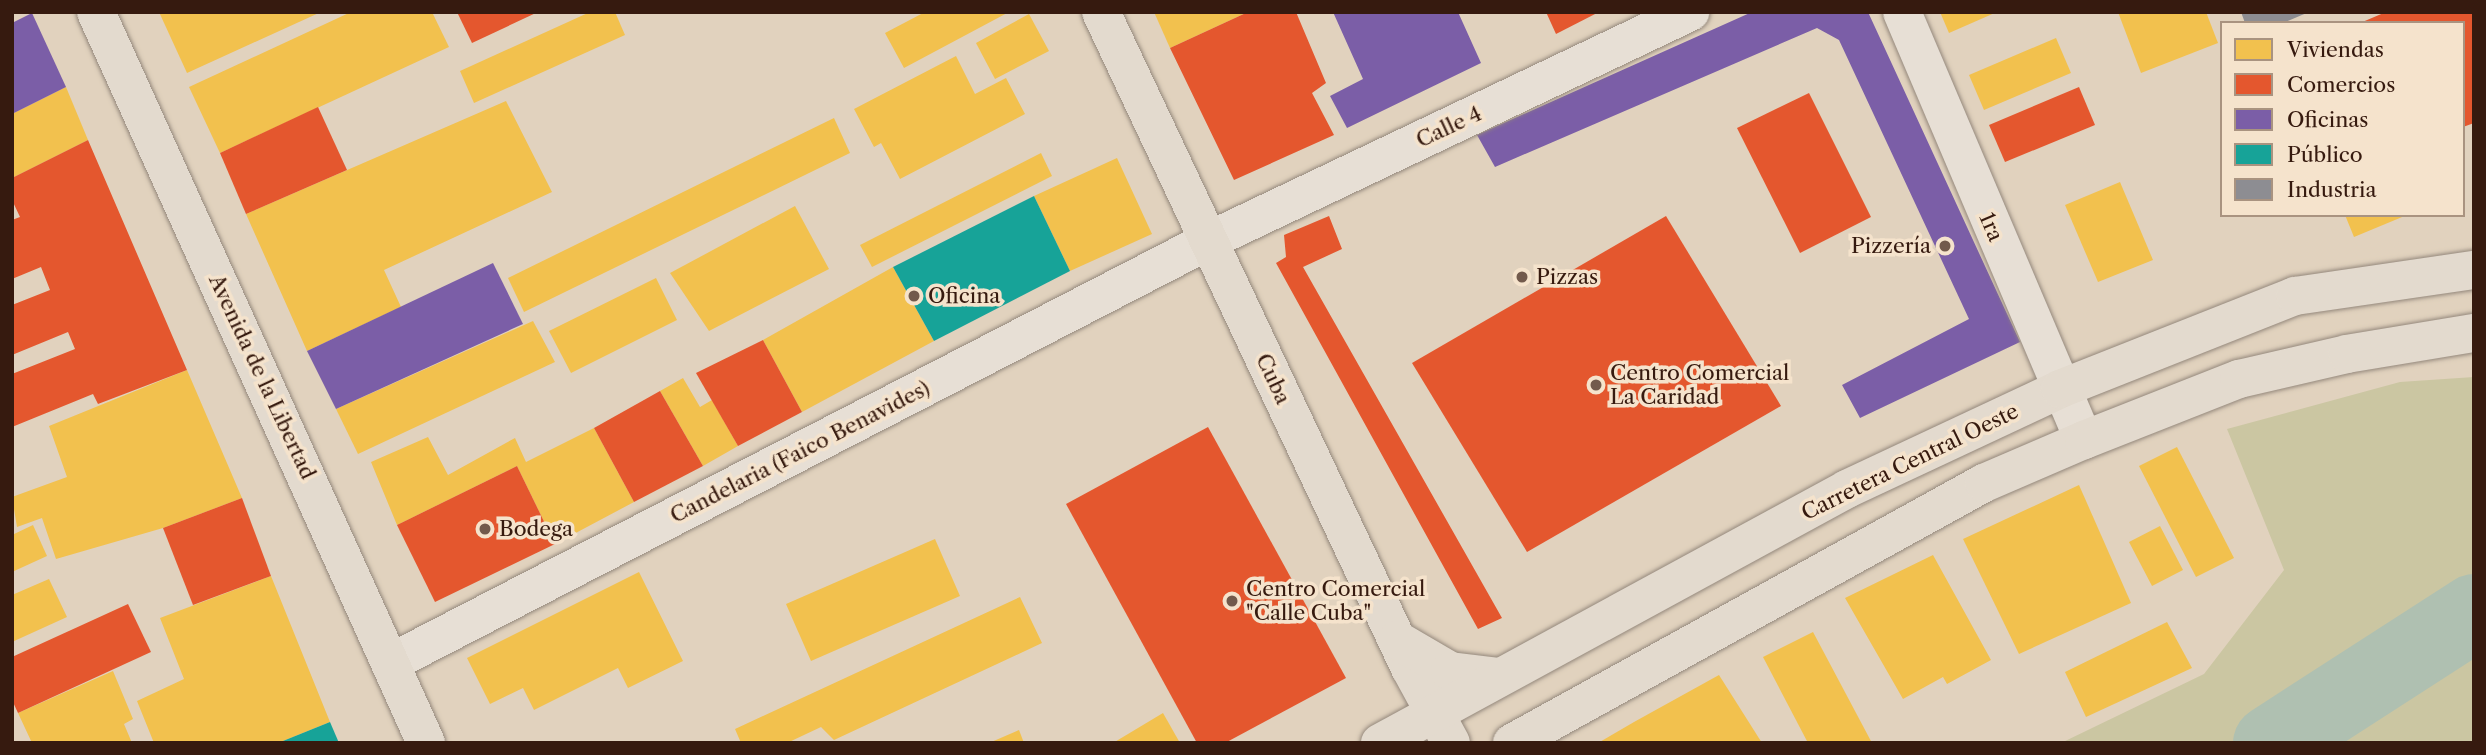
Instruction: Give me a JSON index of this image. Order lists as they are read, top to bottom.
{
  "streets": {
    "main road": ["Avenida de la Libertad", "Cuba", "Carretera Central Oeste"],
    "street": ["Calle 4", "1ra", "Candelaria (Faico Benavides)"]
  },
  "crossings": [
    ["Calle 4", "Cuba"],
    ["Calle 4", "Candelaria (Faico Benavides)"],
    ["1ra", "Carretera Central Oeste"],
    ["Avenida de la Libertad", "Candelaria (Faico Benavides)"],
    ["Cuba", "Candelaria (Faico Benavides)"],
    ["Cuba", "Carretera Central Oeste"]
  ],
  "places": [
    "Pizzería",
    "Pizzas",
    "Oficina",
    "Centro Comercial La Caridad",
    "Bodega",
    "Centro Comercial \"Calle Cuba\""
  ],
  "legend": [
    "Viviendas",
    "Comercios",
    "Oficinas",
    "Público",
    "Industria"
  ]
}
